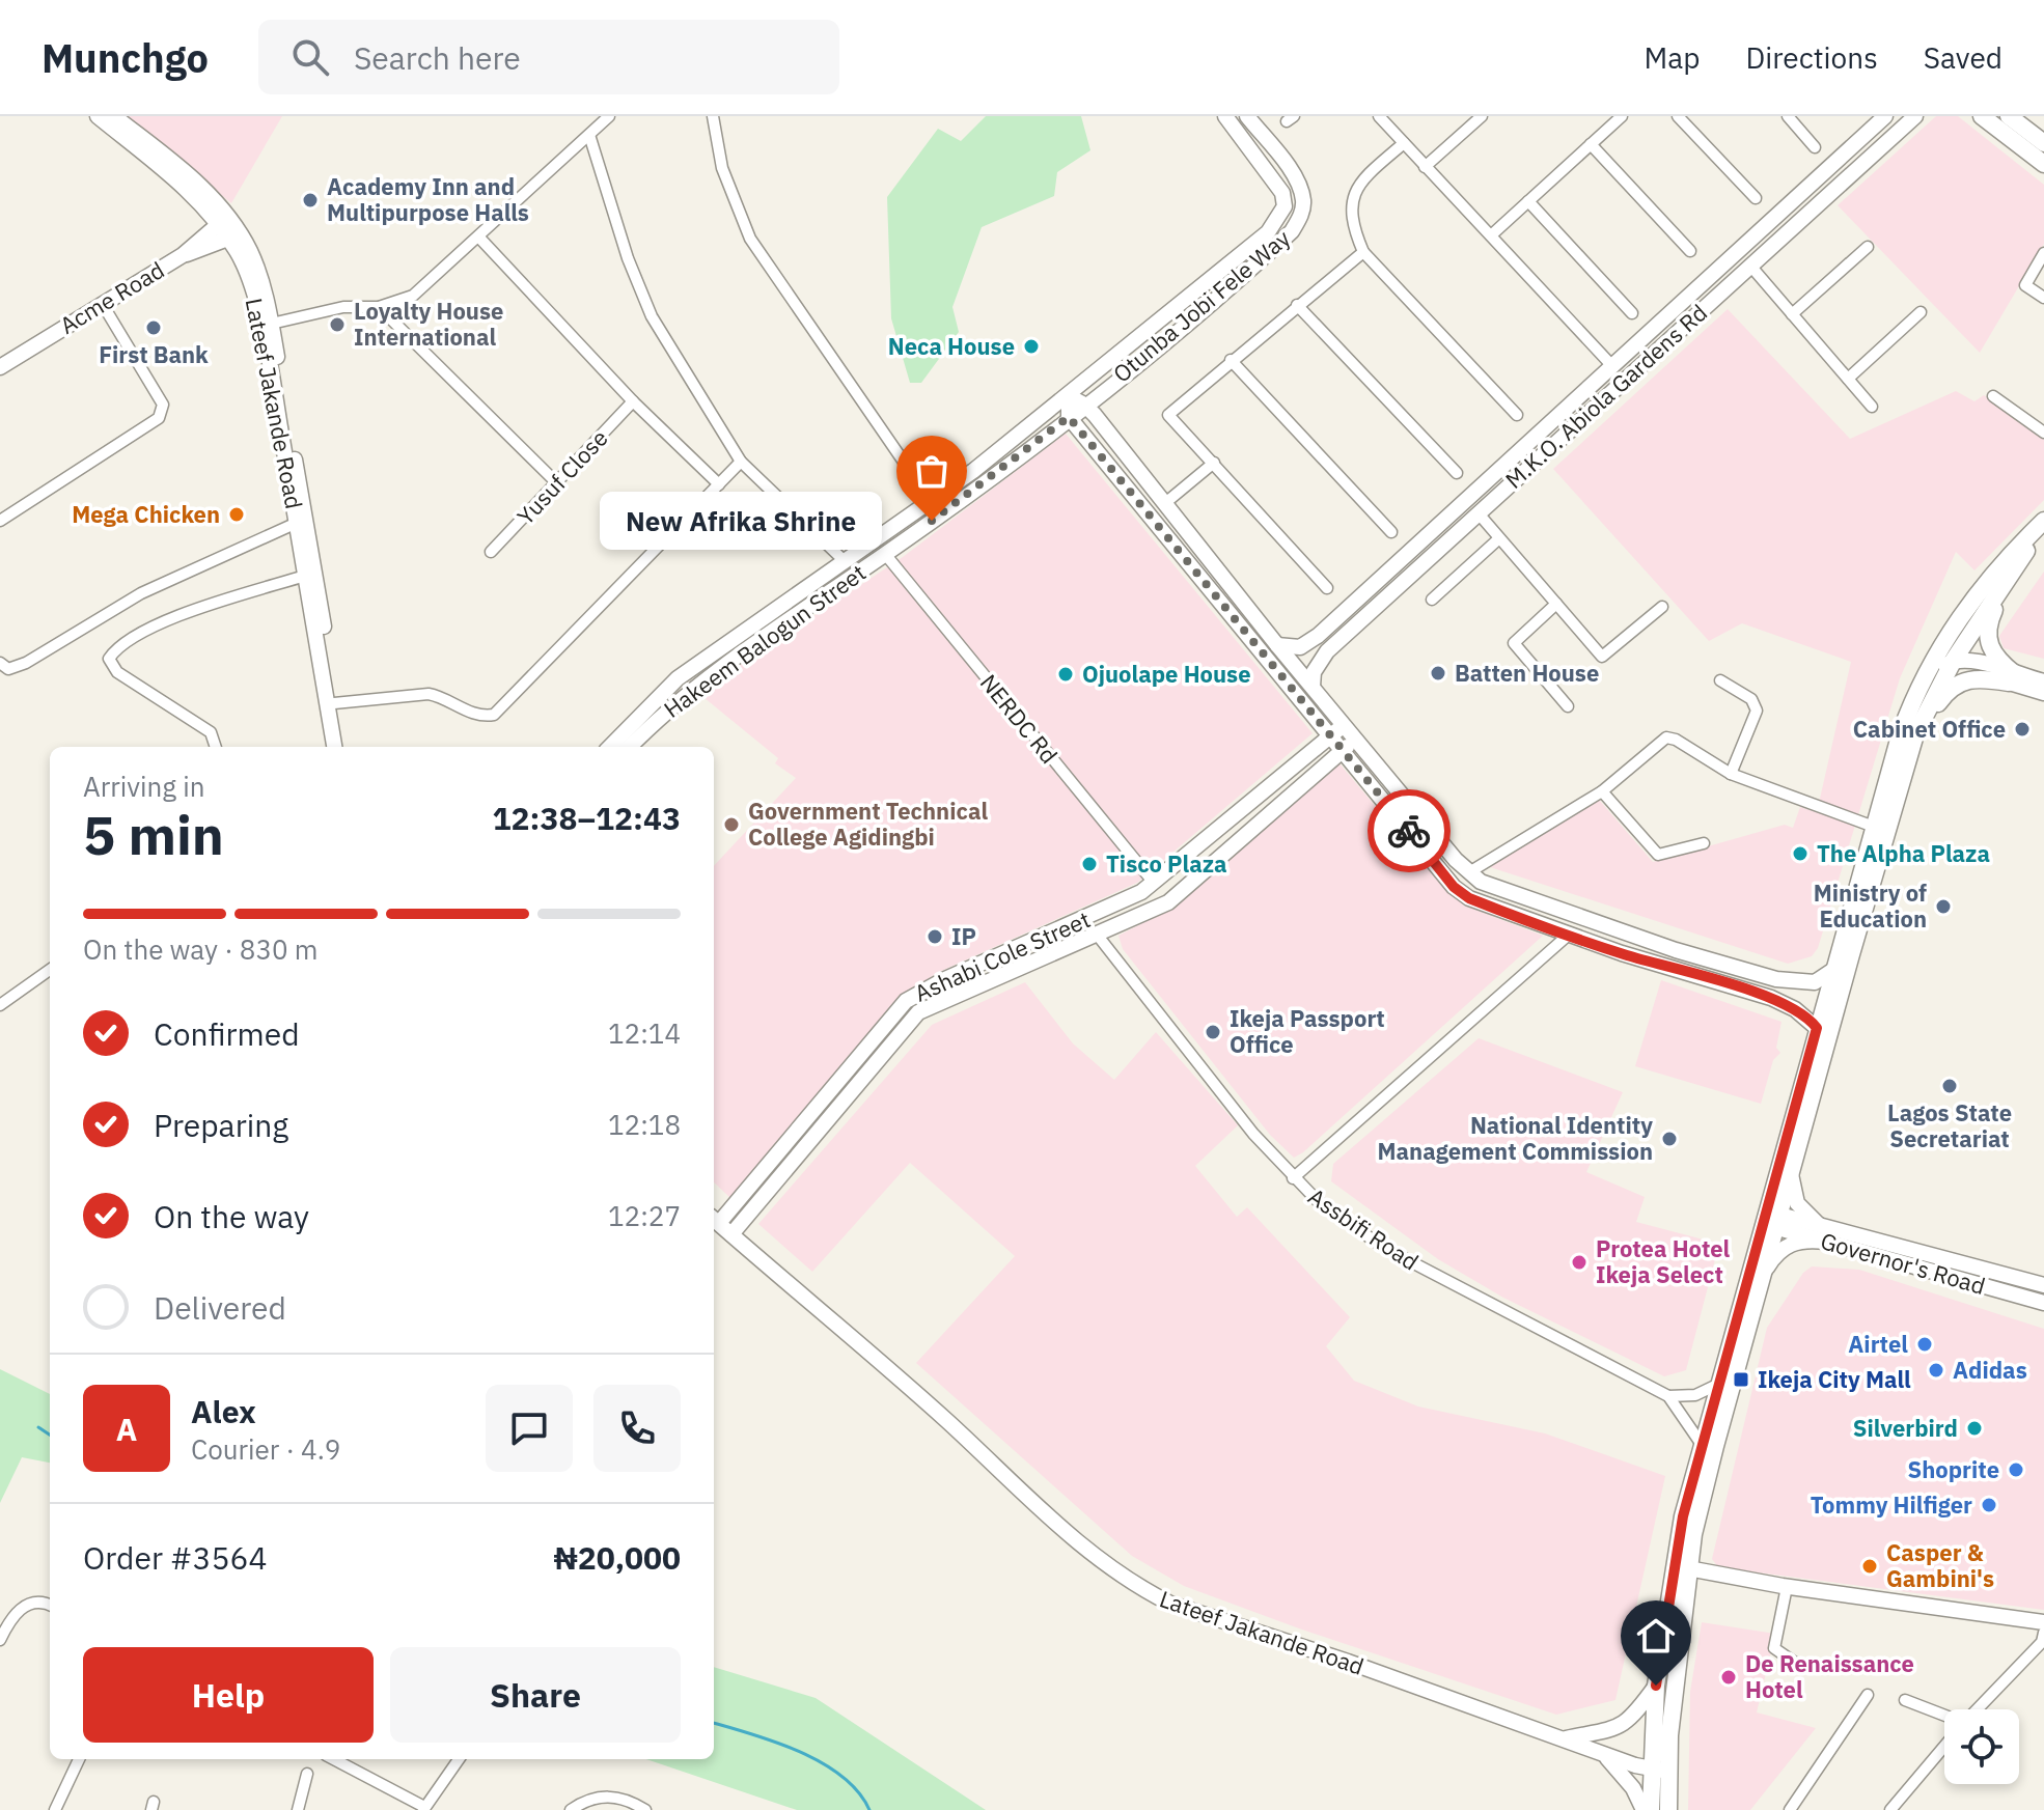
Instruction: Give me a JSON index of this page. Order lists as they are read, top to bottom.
{
  "streets": {
    "street": [
      "Acme Road",
      "Otunba Jobi Fele Way",
      "M.K.O. Abiola Gardens Rd",
      "Lateef Jakande Road",
      "Yusuf Close",
      "Hakeem Balogun Street",
      "NERDC Rd",
      "Ashabi Cole Street",
      "Assbifi Road",
      "Governor's Road"
    ]
  },
  "crossings": [
    ["Acme Road", "Lateef Jakande Road"],
    ["Otunba Jobi Fele Way", "Hakeem Balogun Street"],
    ["Lateef Jakande Road", "Ashabi Cole Street"],
    ["Hakeem Balogun Street", "NERDC Rd"],
    ["NERDC Rd", "Ashabi Cole Street"],
    ["Ashabi Cole Street", "Assbifi Road"]
  ],
  "places": {
    "other": [
      "Academy Inn and Multipurpose Halls",
      "Loyalty House International",
      "First Bank",
      "Neca House",
      "Mega Chicken",
      "New Afrika Shrine",
      "Batten House",
      "Ojuolape House",
      "Cabinet Office",
      "Government Technical College Agidingbi",
      "The Alpha Plaza",
      "Tisco Plaza",
      "Ministry of Education",
      "IP",
      "Ikeja Passport Office",
      "Lagos State Secretariat",
      "National Identity Management Commission",
      "Protea Hotel Ikeja Select",
      "Airtel",
      "Adidas",
      "Silverbird",
      "Shoprite",
      "Tommy Hilfiger",
      "Casper & Gambini's",
      "De Renaissance Hotel"
    ],
    "transit": ["Ikeja City Mall"]
  },
  "page": {
    "header": "Munchgo",
    "search": "Search here",
    "nav": ["Map", "Directions", "Saved"],
    "bubble": "New Afrika Shrine",
    "heading": ["5 min", "Arriving in", "12:38–12:43"],
    "panel": [
      "Alex",
      "Courier · 4.9",
      "Order #3564",
      "₦20,000"
    ],
    "bar": "On the way · 830 m",
    "list": [
      ["Confirmed", "12:14"],
      ["Preparing", "12:18"],
      ["On the way", "12:27"],
      "Delivered"
    ],
    "round": "A",
    "buttons": ["Help", "Share"]
  }
}
